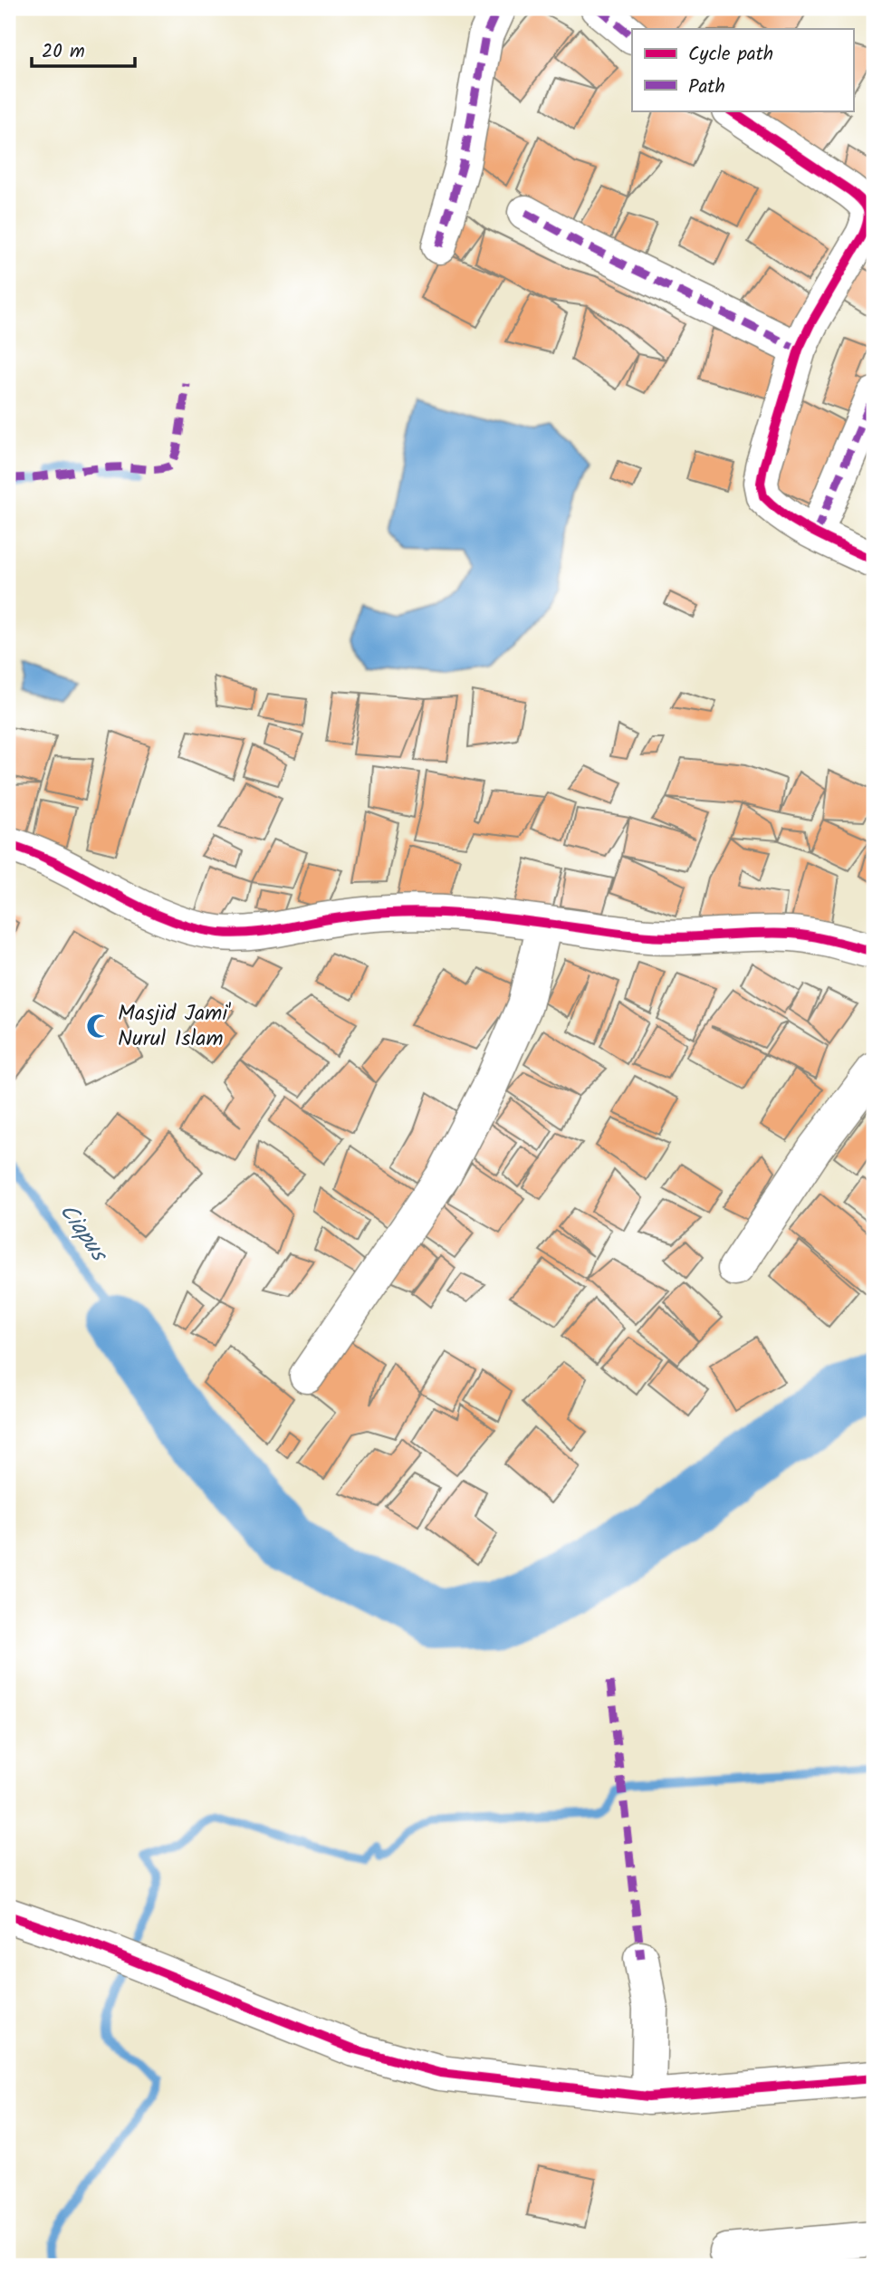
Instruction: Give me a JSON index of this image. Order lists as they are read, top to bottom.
{
  "water": ["Ciapus"],
  "places": {
    "mosque": ["Masjid Jami' Nurul Islam"]
  },
  "legend": ["Cycle path", "Path"],
  "scale_bar": "20 m"
}
